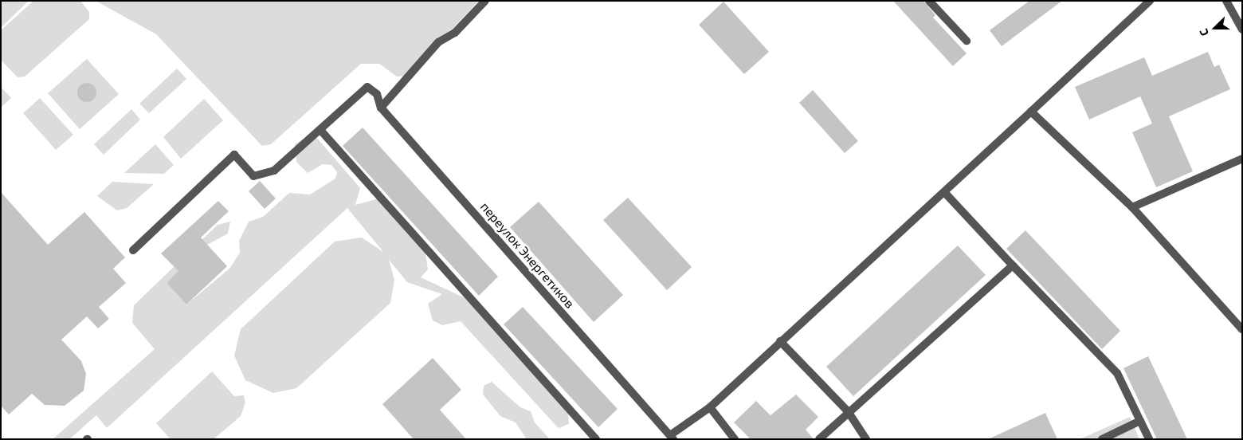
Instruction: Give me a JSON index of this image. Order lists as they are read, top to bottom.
{
  "streets": {
    "street": ["переулок Энергетиков"]
  },
  "north": "left"
}
